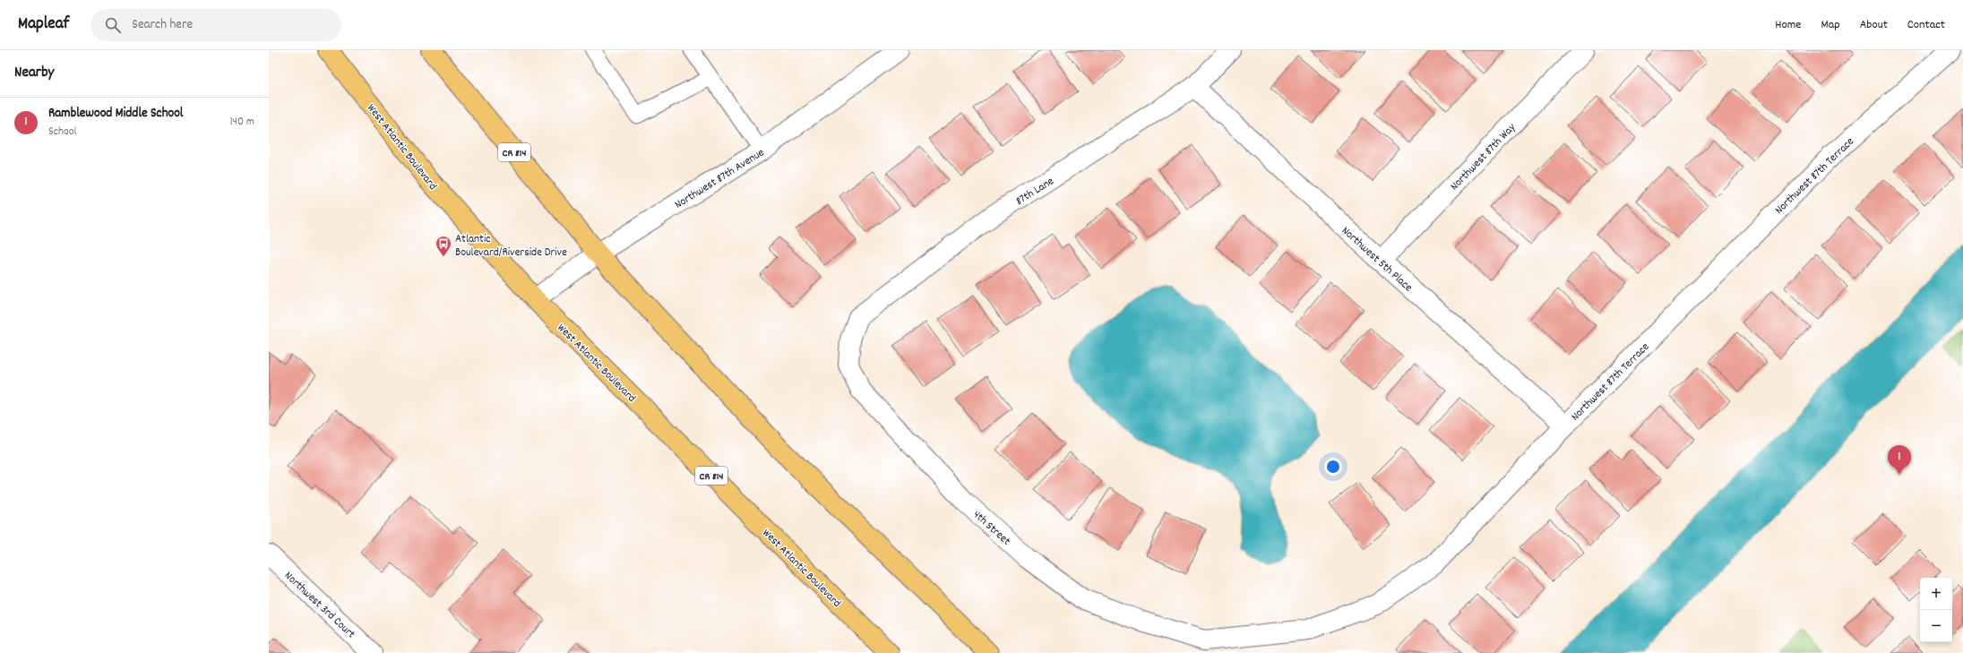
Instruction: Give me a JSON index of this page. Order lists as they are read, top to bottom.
{
  "streets": {
    "main road": ["West Atlantic Boulevard", "CR 814"],
    "street": [
      "Northwest 87th Way",
      "Northwest 87th Terrace",
      "Northwest 87th Avenue",
      "87th Lane",
      "Northwest 5th Place",
      "4th Street",
      "Northwest 3rd Court"
    ]
  },
  "crossings": [
    ["West Atlantic Boulevard", "Northwest 87th Avenue"],
    ["CR 814", "Northwest 87th Avenue"],
    ["Northwest 87th Way", "Northwest 5th Place"],
    ["Northwest 87th Terrace", "Northwest 5th Place"],
    ["Northwest 87th Terrace", "4th Street"],
    ["87th Lane", "Northwest 5th Place"],
    ["87th Lane", "4th Street"]
  ],
  "places": {
    "bus stop": ["Atlantic Boulevard/Riverside Drive"]
  },
  "page": {
    "header": "Mapleaf",
    "search": "Search here",
    "nav": [
      "Home",
      "Map",
      "About",
      "Contact"
    ],
    "heading": "Nearby",
    "list": [
      {
        "mark": "1",
        "name": "Ramblewood Middle School",
        "note": "School",
        "value": "140 m"
      }
    ],
    "pins": "1",
    "map_buttons": ["+", "−"]
  }
}
